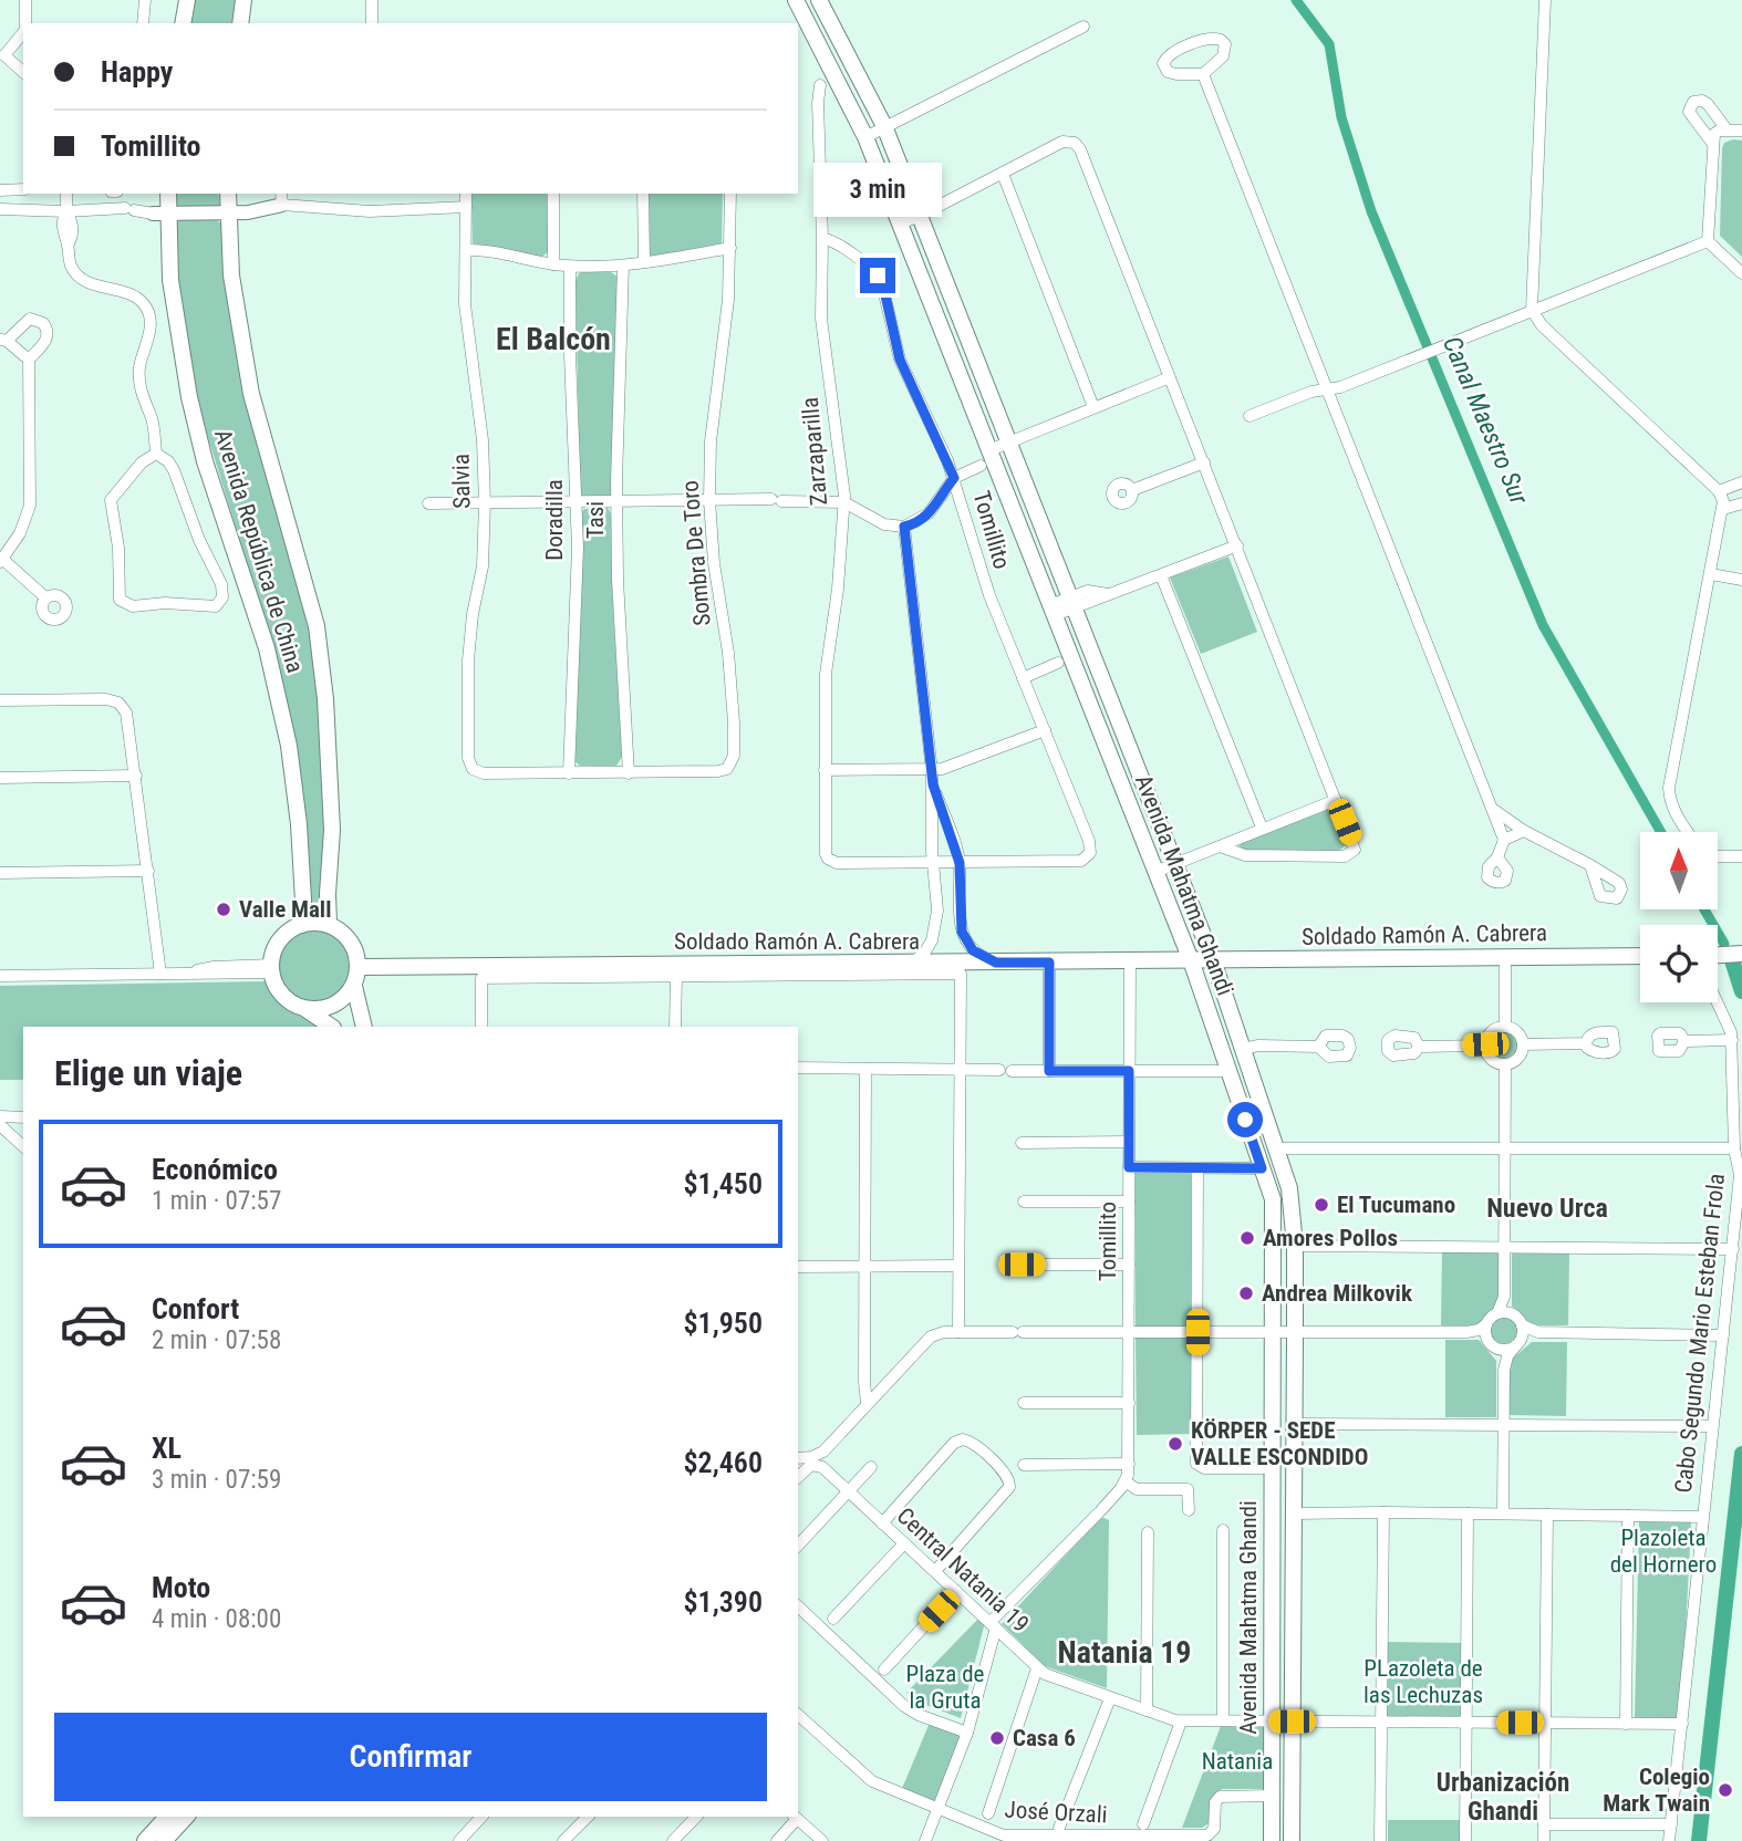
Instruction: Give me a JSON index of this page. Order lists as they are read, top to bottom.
{
  "streets": {
    "main road": ["Avenida República de China", "Avenida Mahatma Ghandi", "Soldado Ramón A. Cabrera"],
    "street": [
      "Zarzaparilla",
      "Salvia",
      "Doradilla",
      "Tasi",
      "Tomillito",
      "Sombra De Toro",
      "Cabo Segundo Mario Esteban Frola",
      "Central Natania 19",
      "José Orzali"
    ]
  },
  "crossings": [
    ["Zarzaparilla", "Tomillito"],
    ["Salvia", "Doradilla"],
    ["Tasi", "Sombra De Toro"],
    ["Tomillito", "Soldado Ramón A. Cabrera"],
    ["Tomillito", "Central Natania 19"],
    ["Avenida República de China", "Soldado Ramón A. Cabrera"],
    ["Avenida Mahatma Ghandi", "Soldado Ramón A. Cabrera"],
    ["Avenida Mahatma Ghandi", "Central Natania 19"],
    ["Avenida Mahatma Ghandi", "José Orzali"],
    ["Cabo Segundo Mario Esteban Frola", "Central Natania 19"]
  ],
  "districts": [
    "El Balcón",
    "Nuevo Urca",
    "Natania 19",
    "Urbanización Ghandi"
  ],
  "water": ["Canal Maestro Sur"],
  "parks": [
    "Plazoleta del Hornero",
    "PLazoleta de las Lechuzas",
    "Plaza de la Gruta",
    "Natania"
  ],
  "places": [
    "Valle Mall",
    "El Tucumano",
    "Amores Pollos",
    "Andrea Milkovik",
    "KÖRPER - SEDE VALLE ESCONDIDO",
    "Casa 6",
    "Colegio Mark Twain"
  ],
  "north": "top",
  "page": {
    "banner": ["Happy", "Tomillito"],
    "bubble": "3 min",
    "heading": "Elige un viaje",
    "list": [
      {
        "name": "Económico",
        "note": "1 min · 07:57",
        "value": "$1,450"
      },
      {
        "name": "Confort",
        "note": "2 min · 07:58",
        "value": "$1,950"
      },
      {
        "name": "XL",
        "note": "3 min · 07:59",
        "value": "$2,460"
      },
      {
        "name": "Moto",
        "note": "4 min · 08:00",
        "value": "$1,390"
      }
    ],
    "buttons": "Confirmar"
  }
}
